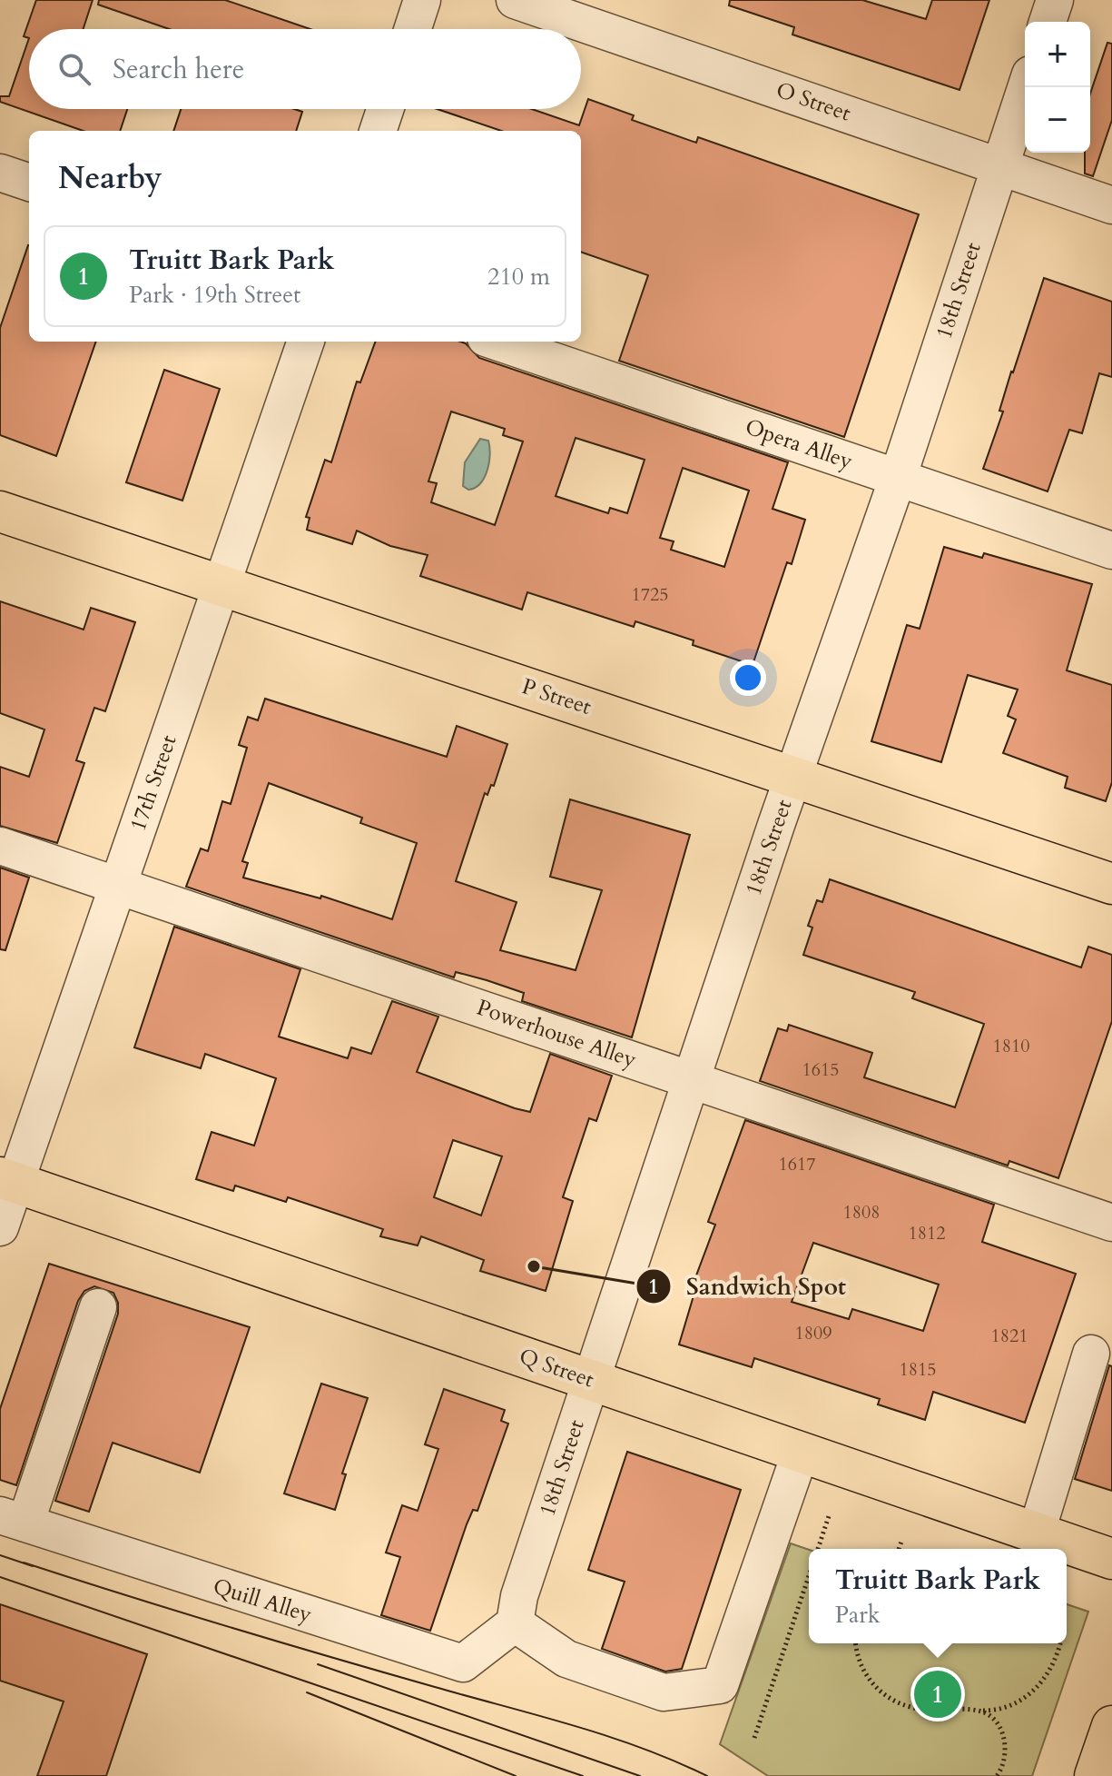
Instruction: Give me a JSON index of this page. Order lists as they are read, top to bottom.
{
  "streets": {
    "main road": ["P Street", "Q Street"],
    "street": [
      "O Street",
      "18th Street",
      "Opera Alley",
      "17th Street",
      "Powerhouse Alley",
      "Quill Alley"
    ]
  },
  "crossings": [
    ["O Street", "18th Street"],
    ["18th Street", "Opera Alley"],
    ["18th Street", "P Street"],
    ["18th Street", "Powerhouse Alley"],
    ["18th Street", "Q Street"],
    ["18th Street", "Quill Alley"],
    ["P Street", "17th Street"],
    ["17th Street", "Powerhouse Alley"],
    ["17th Street", "Q Street"]
  ],
  "places": ["Sandwich Spot"],
  "house_numbers": [
    "1725",
    "1810",
    "1615",
    "1617",
    "1808",
    "1812",
    "1809",
    "1821",
    "1815"
  ],
  "page": {
    "map_buttons": ["+", "−"],
    "search": "Search here",
    "heading": "Nearby",
    "list": [
      {
        "mark": "1",
        "name": "Truitt Bark Park",
        "note": "Park · 19th Street",
        "value": "210 m"
      }
    ],
    "popup": ["Truitt Bark Park", "Park"],
    "pins": "1"
  }
}
